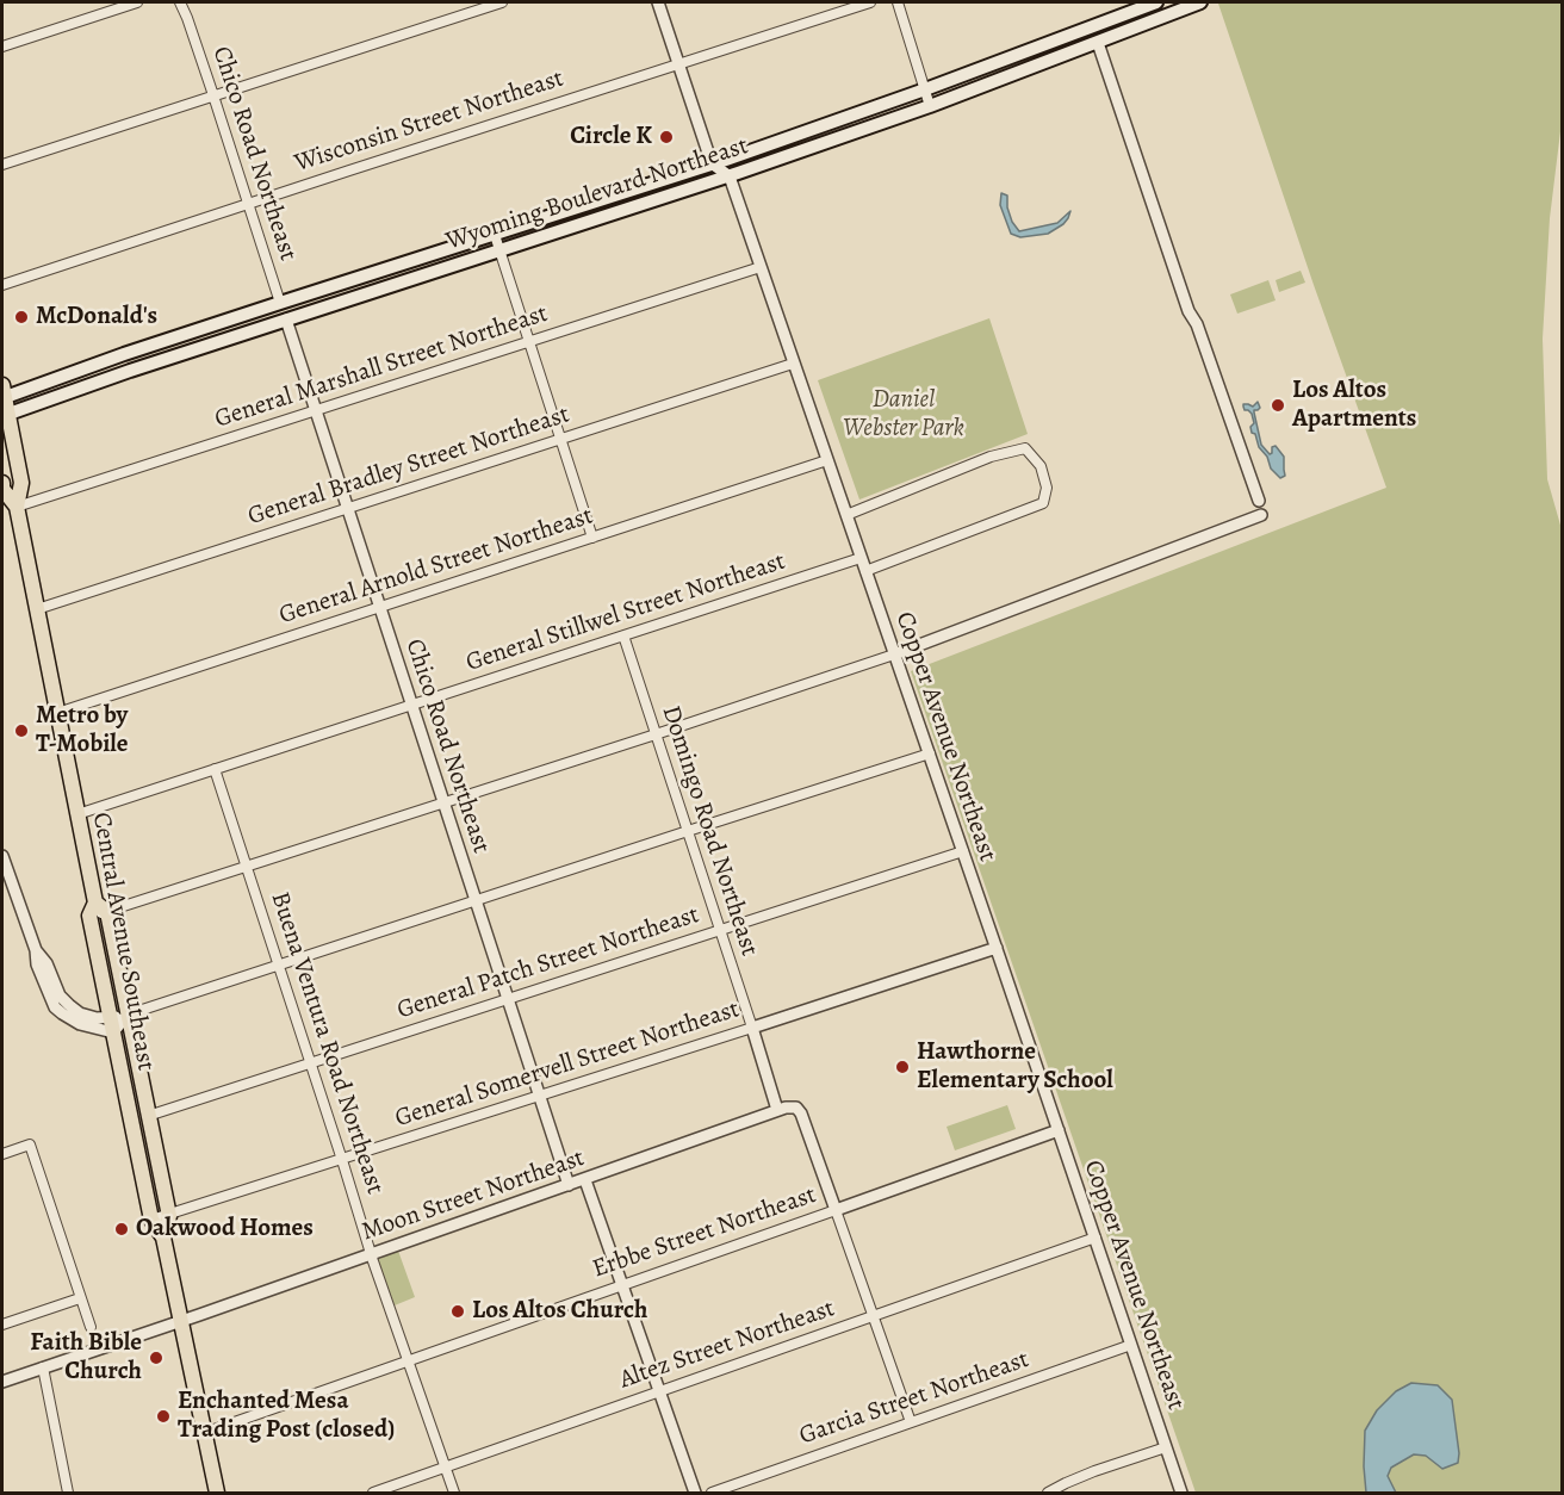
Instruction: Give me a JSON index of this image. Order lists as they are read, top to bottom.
{
  "streets": {
    "main road": ["Wyoming Boulevard Northeast", "Central Avenue Southeast"],
    "street": [
      "Wisconsin Street Northeast",
      "Chico Road Northeast",
      "General Marshall Street Northeast",
      "General Bradley Street Northeast",
      "General Arnold Street Northeast",
      "General Stillwel Street Northeast",
      "Copper Avenue Northeast",
      "Domingo Road Northeast",
      "General Patch Street Northeast",
      "Buena Ventura Road Northeast",
      "General Somervell Street Northeast",
      "Moon Street Northeast",
      "Erbbe Street Northeast",
      "Altez Street Northeast",
      "Garcia Street Northeast"
    ]
  },
  "crossings": [
    ["Wisconsin Street Northeast", "Chico Road Northeast"],
    ["Chico Road Northeast", "Wyoming Boulevard Northeast"],
    ["Chico Road Northeast", "General Marshall Street Northeast"],
    ["Chico Road Northeast", "General Bradley Street Northeast"],
    ["Chico Road Northeast", "General Arnold Street Northeast"],
    ["Chico Road Northeast", "General Stillwel Street Northeast"],
    ["Chico Road Northeast", "General Patch Street Northeast"],
    ["Chico Road Northeast", "General Somervell Street Northeast"],
    ["Chico Road Northeast", "Moon Street Northeast"],
    ["Wyoming Boulevard Northeast", "Copper Avenue Northeast"],
    ["General Marshall Street Northeast", "Copper Avenue Northeast"],
    ["General Marshall Street Northeast", "Central Avenue Southeast"],
    ["General Bradley Street Northeast", "Copper Avenue Northeast"],
    ["General Bradley Street Northeast", "Central Avenue Southeast"],
    ["General Arnold Street Northeast", "Copper Avenue Northeast"],
    ["General Arnold Street Northeast", "Central Avenue Southeast"],
    ["General Stillwel Street Northeast", "Copper Avenue Northeast"],
    ["General Stillwel Street Northeast", "Domingo Road Northeast"],
    ["General Stillwel Street Northeast", "Central Avenue Southeast"],
    ["General Stillwel Street Northeast", "Buena Ventura Road Northeast"],
    ["Copper Avenue Northeast", "General Patch Street Northeast"],
    ["Copper Avenue Northeast", "General Somervell Street Northeast"],
    ["Copper Avenue Northeast", "Erbbe Street Northeast"],
    ["Copper Avenue Northeast", "Altez Street Northeast"],
    ["Copper Avenue Northeast", "Garcia Street Northeast"],
    ["Domingo Road Northeast", "General Patch Street Northeast"],
    ["Domingo Road Northeast", "General Somervell Street Northeast"],
    ["Domingo Road Northeast", "Moon Street Northeast"],
    ["Central Avenue Southeast", "General Somervell Street Northeast"],
    ["Central Avenue Southeast", "Moon Street Northeast"],
    ["Central Avenue Southeast", "Erbbe Street Northeast"],
    ["General Patch Street Northeast", "Buena Ventura Road Northeast"],
    ["Buena Ventura Road Northeast", "General Somervell Street Northeast"],
    ["Buena Ventura Road Northeast", "Moon Street Northeast"],
    ["Buena Ventura Road Northeast", "Erbbe Street Northeast"],
    ["Buena Ventura Road Northeast", "Altez Street Northeast"]
  ],
  "parks": ["Daniel Webster Park"],
  "places": [
    "Circle K",
    "McDonald's",
    "Los Altos Apartments",
    "Metro by T-Mobile",
    "Hawthorne Elementary School",
    "Oakwood Homes",
    "Los Altos Church",
    "Faith Bible Church",
    "Enchanted Mesa Trading Post (closed)"
  ]
}
